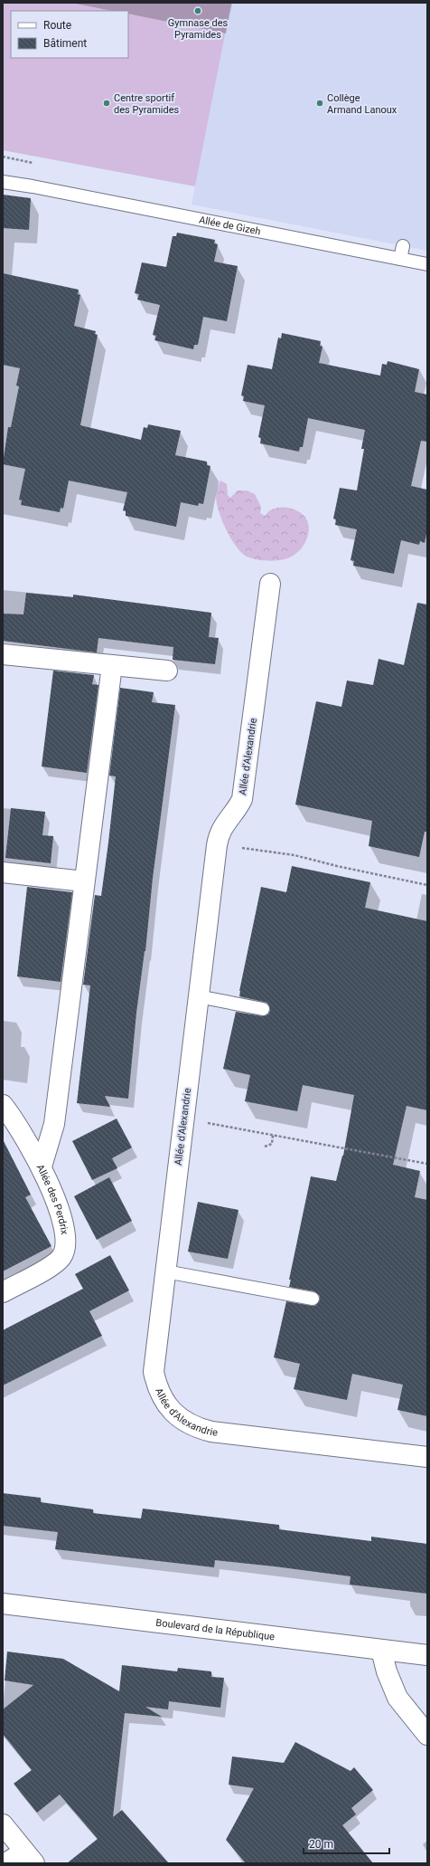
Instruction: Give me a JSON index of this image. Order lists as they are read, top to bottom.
{
  "streets": {
    "street": ["Allée d'Alexandrie", "Allée des Perdrix", "Boulevard de la République"],
    "lane": ["Allée de Gizeh"]
  },
  "places": ["Gymnase des Pyramides", "Centre sportif des Pyramides", "Collège Armand Lanoux"],
  "legend": ["Route", "Bâtiment"],
  "scale_bar": "20 m"
}
